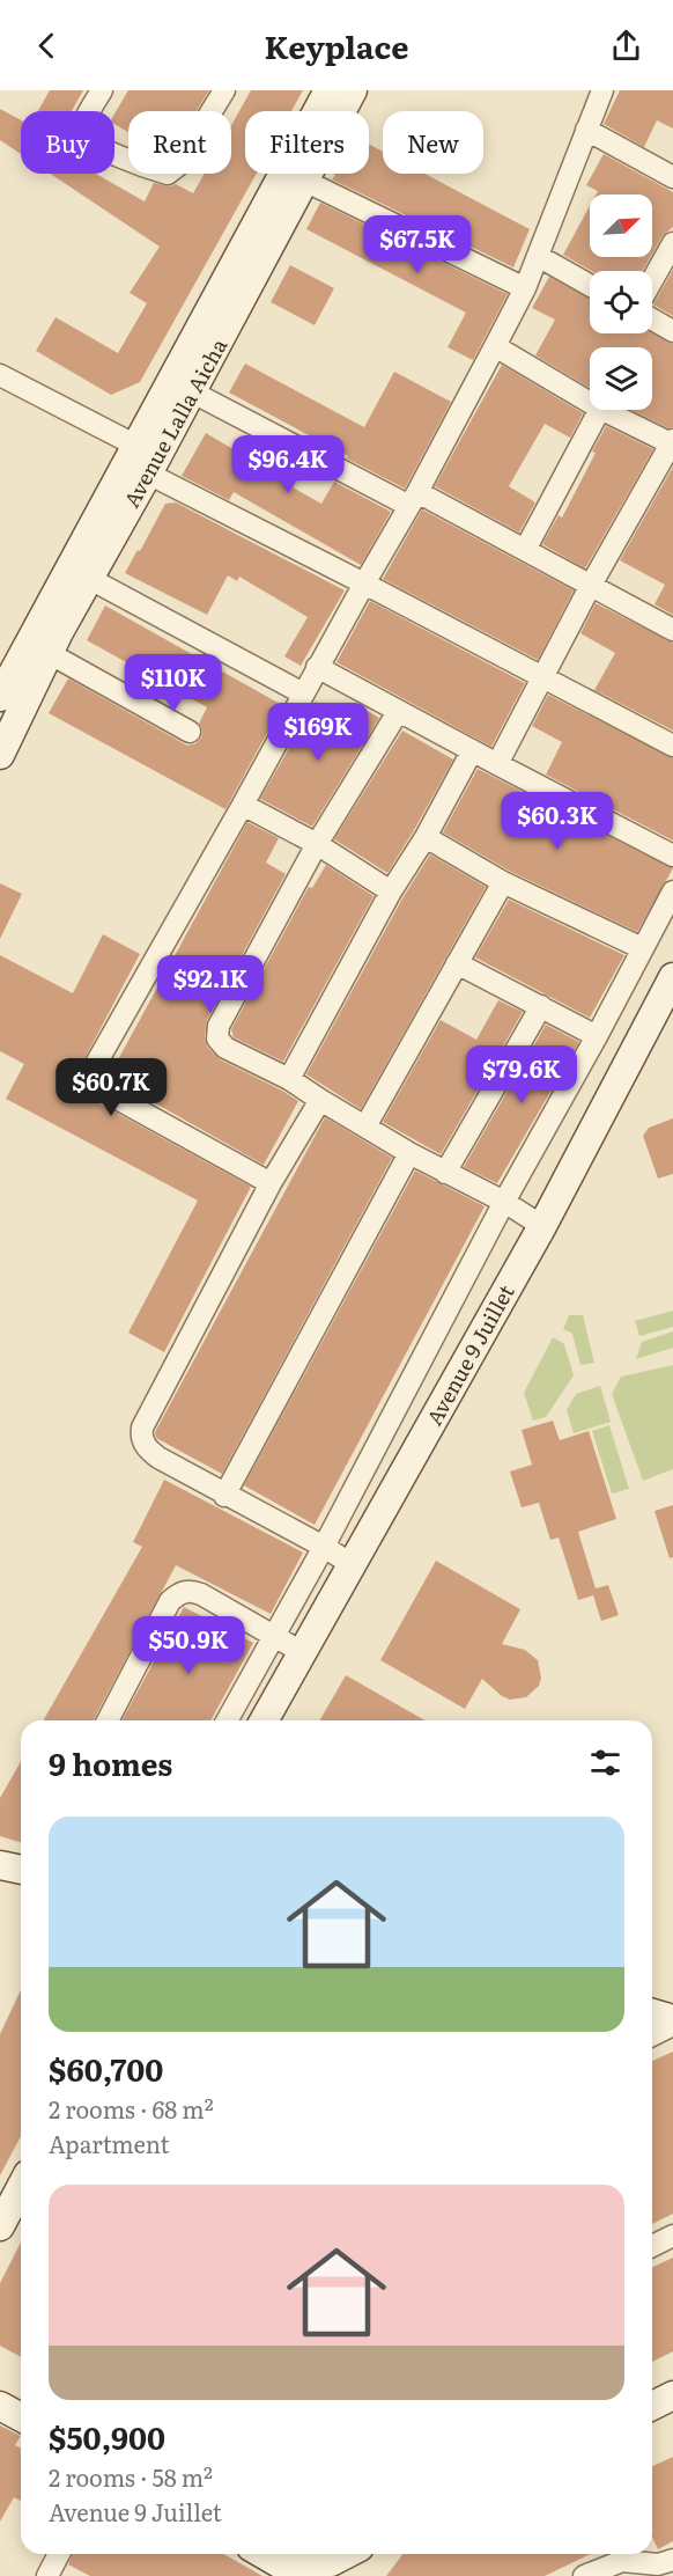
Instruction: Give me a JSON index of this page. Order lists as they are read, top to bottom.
{
  "streets": {
    "main road": ["Avenue Lalla Aicha", "Avenue 9 Juillet"]
  },
  "north": "top right",
  "page": {
    "header": "Keyplace",
    "chip": [
      "Buy",
      "Rent",
      "Filters",
      "New"
    ],
    "price": [
      "$67.5K",
      "$96.4K",
      "$110K",
      "$169K",
      "$60.3K",
      "$92.1K",
      "$79.6K",
      "$60.7K",
      "$50.9K"
    ],
    "heading": "9 homes",
    "list": [
      {
        "name": "$60,700",
        "note": "2 rooms · 68 m² · Apartment"
      },
      {
        "name": "$50,900",
        "note": "2 rooms · 58 m² · Avenue 9 Juillet"
      }
    ]
  }
}
